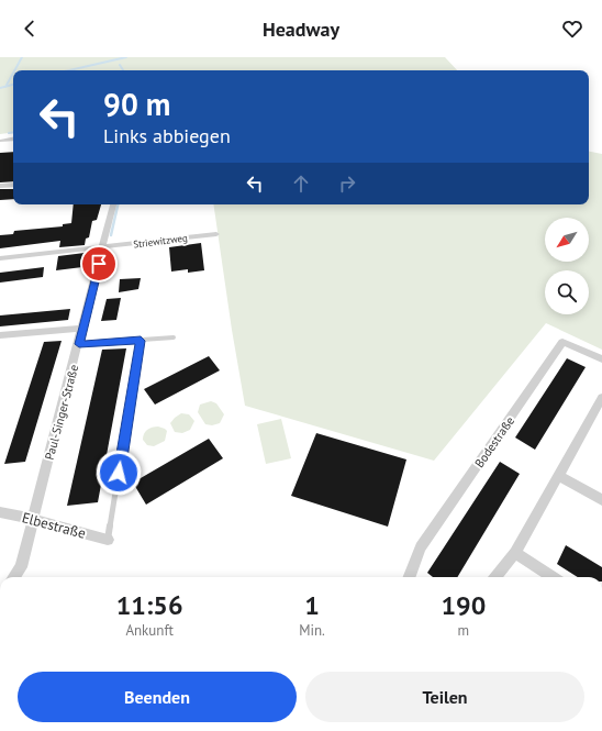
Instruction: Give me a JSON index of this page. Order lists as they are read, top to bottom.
{
  "streets": {
    "street": [
      "Striewitzweg",
      "Paul-Singer-Straße",
      "Bodestraße",
      "Elbestraße"
    ]
  },
  "crossings": [
    ["Striewitzweg", "Paul-Singer-Straße"],
    ["Paul-Singer-Straße", "Elbestraße"]
  ],
  "north": "bottom left",
  "page": {
    "header": "Headway",
    "turn": ["90 m", "Links abbiegen"],
    "eta": [
      "11:56",
      "Ankunft",
      "1",
      "Min.",
      "190",
      "m"
    ],
    "buttons": ["Beenden", "Teilen"]
  }
}
